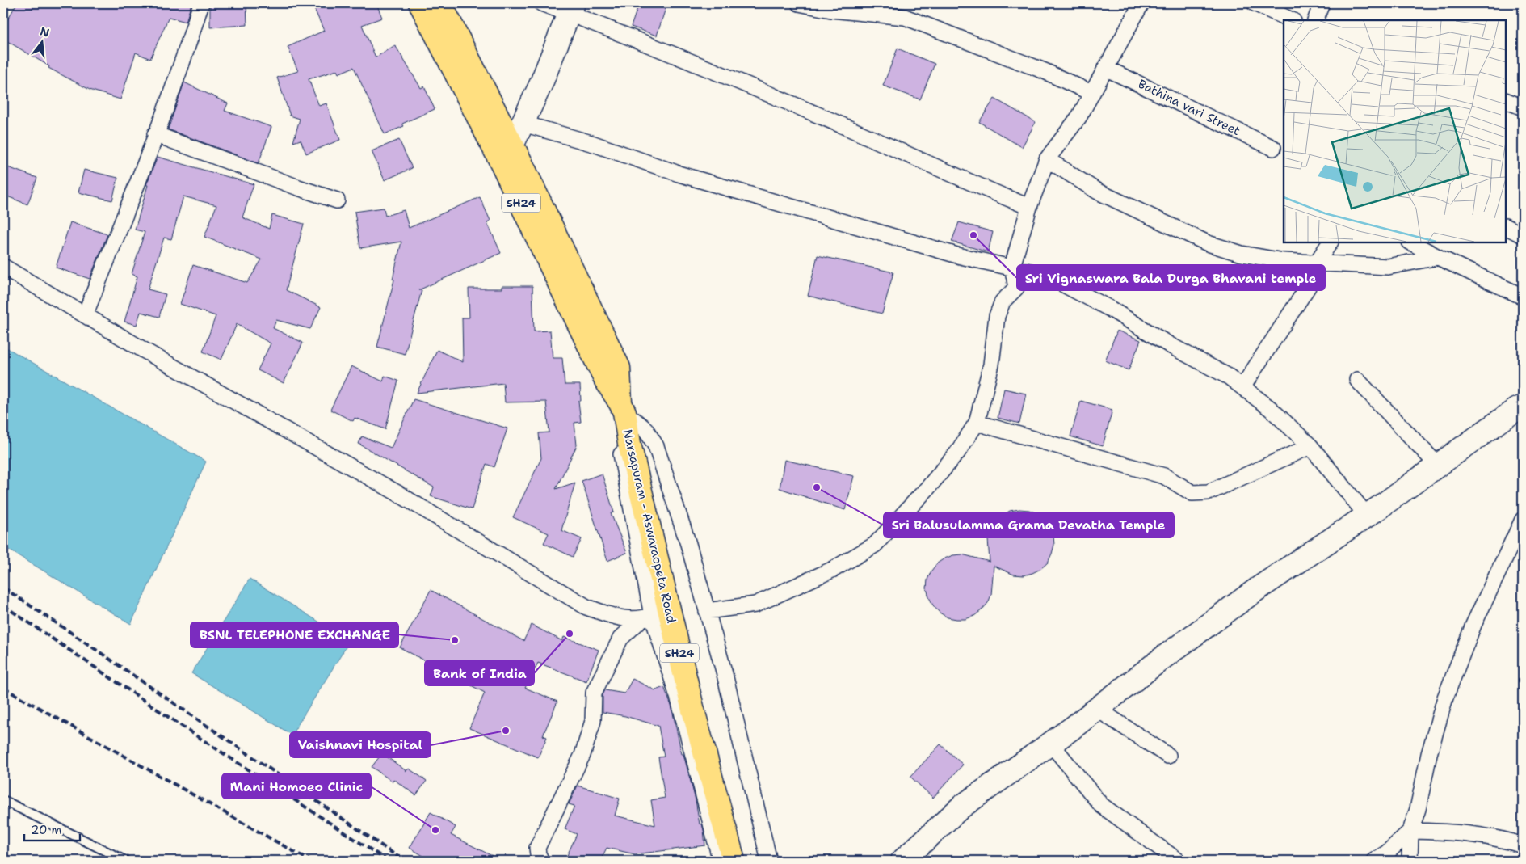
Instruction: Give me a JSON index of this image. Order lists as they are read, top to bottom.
{
  "streets": {
    "main road": ["SH24", "Narsapuram - Aswaraopeta Road"],
    "street": ["Bathina vari Street"]
  },
  "places": [
    "Sri Vignaswara Bala Durga Bhavani temple",
    "Sri Balusulamma Grama Devatha Temple",
    "Bank of India",
    "BSNL TELEPHONE EXCHANGE",
    "Vaishnavi Hospital",
    "Mani Homoeo Clinic"
  ],
  "scale_bar": "20 m",
  "north": "top"
}
